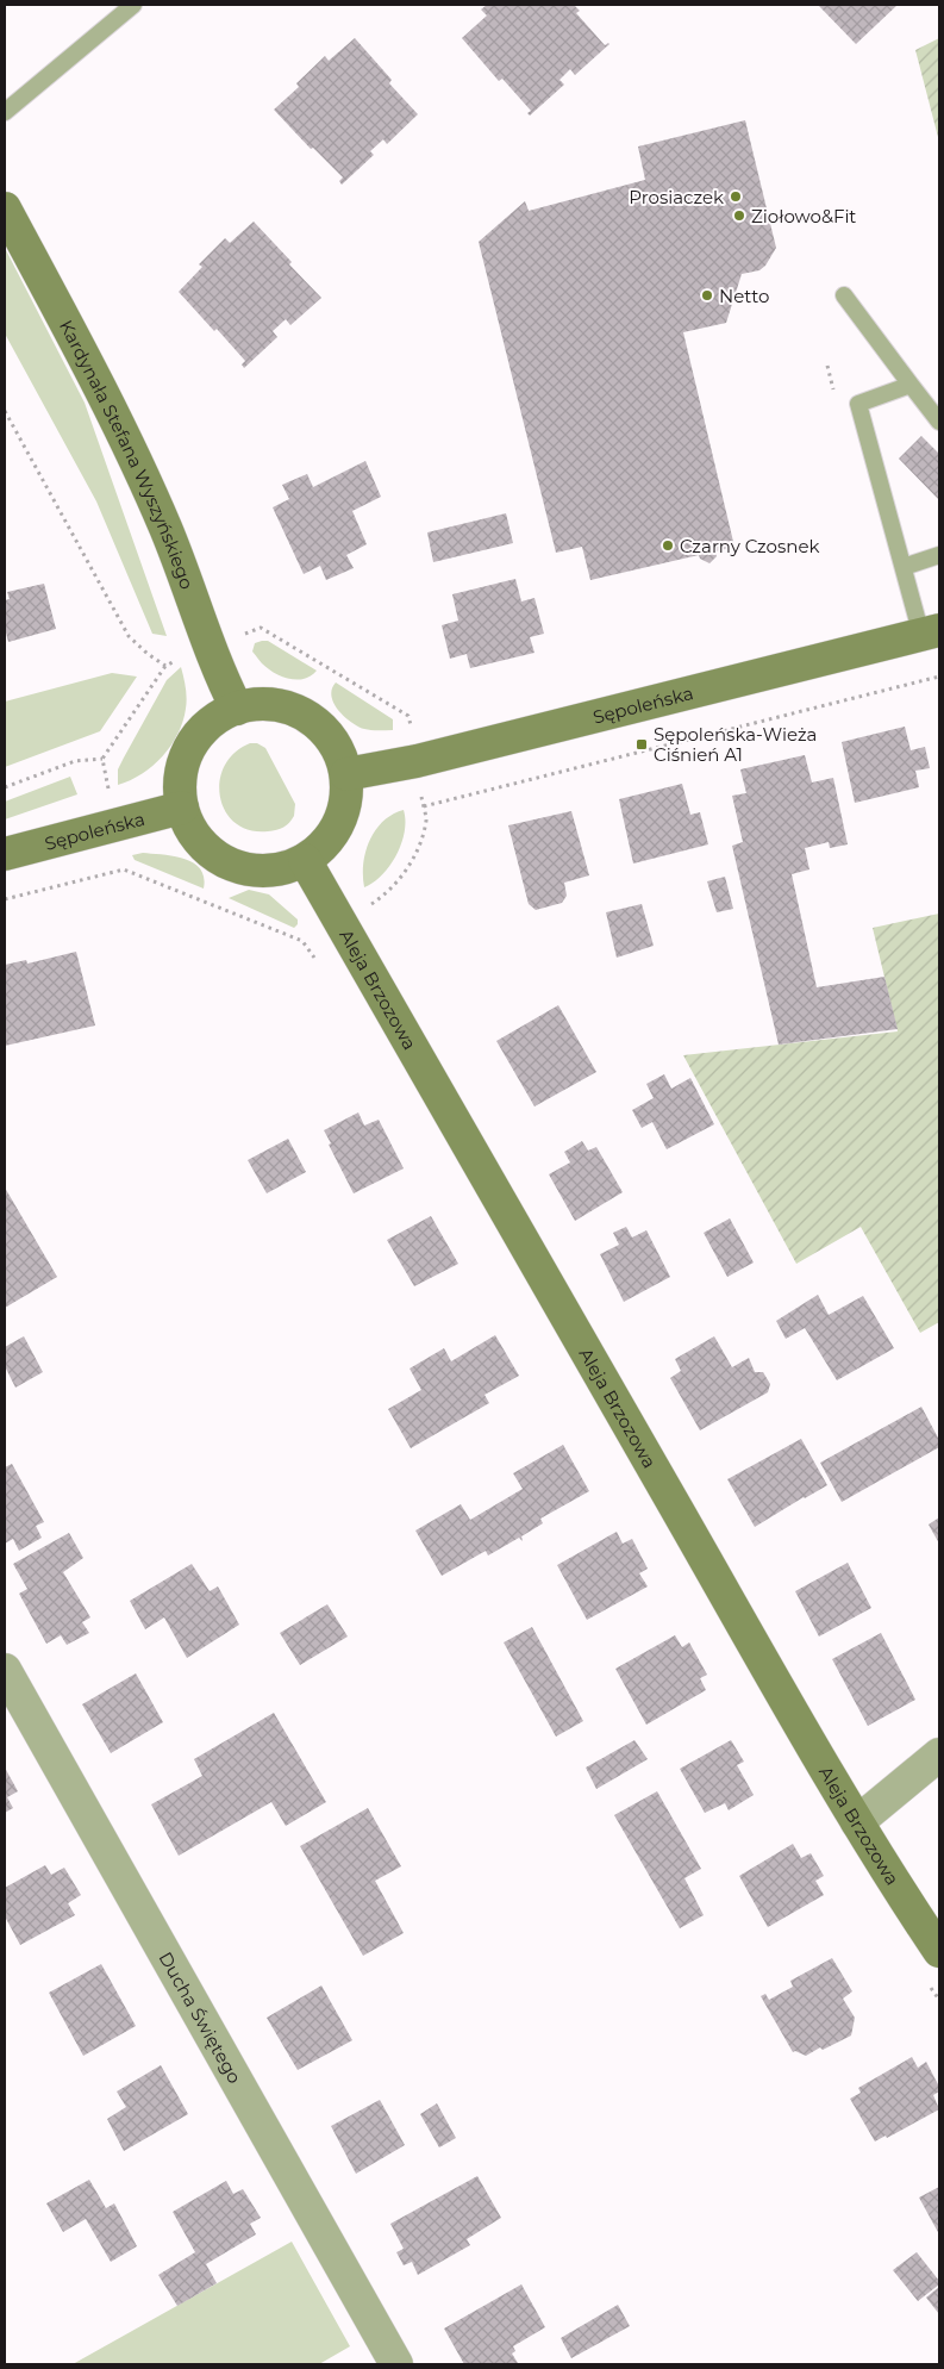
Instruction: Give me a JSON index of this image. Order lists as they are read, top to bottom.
{
  "streets": {
    "street": [
      "Kardynała Stefana Wyszyńskiego",
      "Sępoleńska",
      "Aleja Brzozowa",
      "Ducha Świętego"
    ]
  },
  "crossings": [
    ["Kardynała Stefana Wyszyńskiego", "Sępoleńska"],
    ["Kardynała Stefana Wyszyńskiego", "Aleja Brzozowa"],
    ["Sępoleńska", "Aleja Brzozowa"]
  ],
  "places": {
    "other": [
      "Prosiaczek",
      "Ziołowo&Fit",
      "Netto",
      "Czarny Czosnek"
    ],
    "transit": ["Sępoleńska-Wieża Ciśnień A1"]
  }
}
